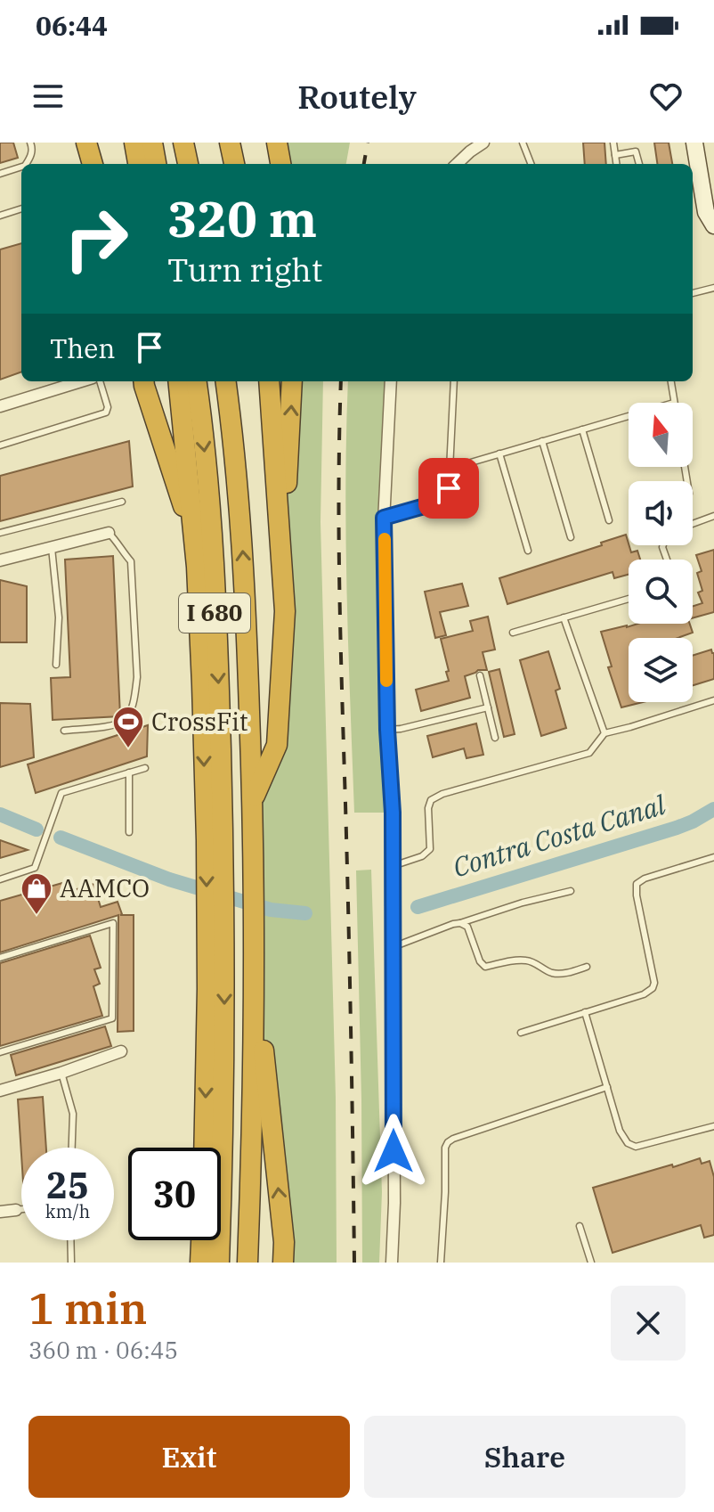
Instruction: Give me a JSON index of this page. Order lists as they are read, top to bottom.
{
  "streets": {
    "highway": ["I 680"]
  },
  "water": ["Contra Costa Canal"],
  "places": {
    "sports": ["CrossFit"],
    "shop": ["AAMCO"]
  },
  "north": "top",
  "page": {
    "status": "06:44",
    "header": "Routely",
    "turn": ["320 m", "Turn right"],
    "then": "Then",
    "speed": "25 km/h",
    "limit": "30",
    "heading": ["1 min", "360 m · 06:45"],
    "buttons": ["Exit", "Share"]
  }
}
